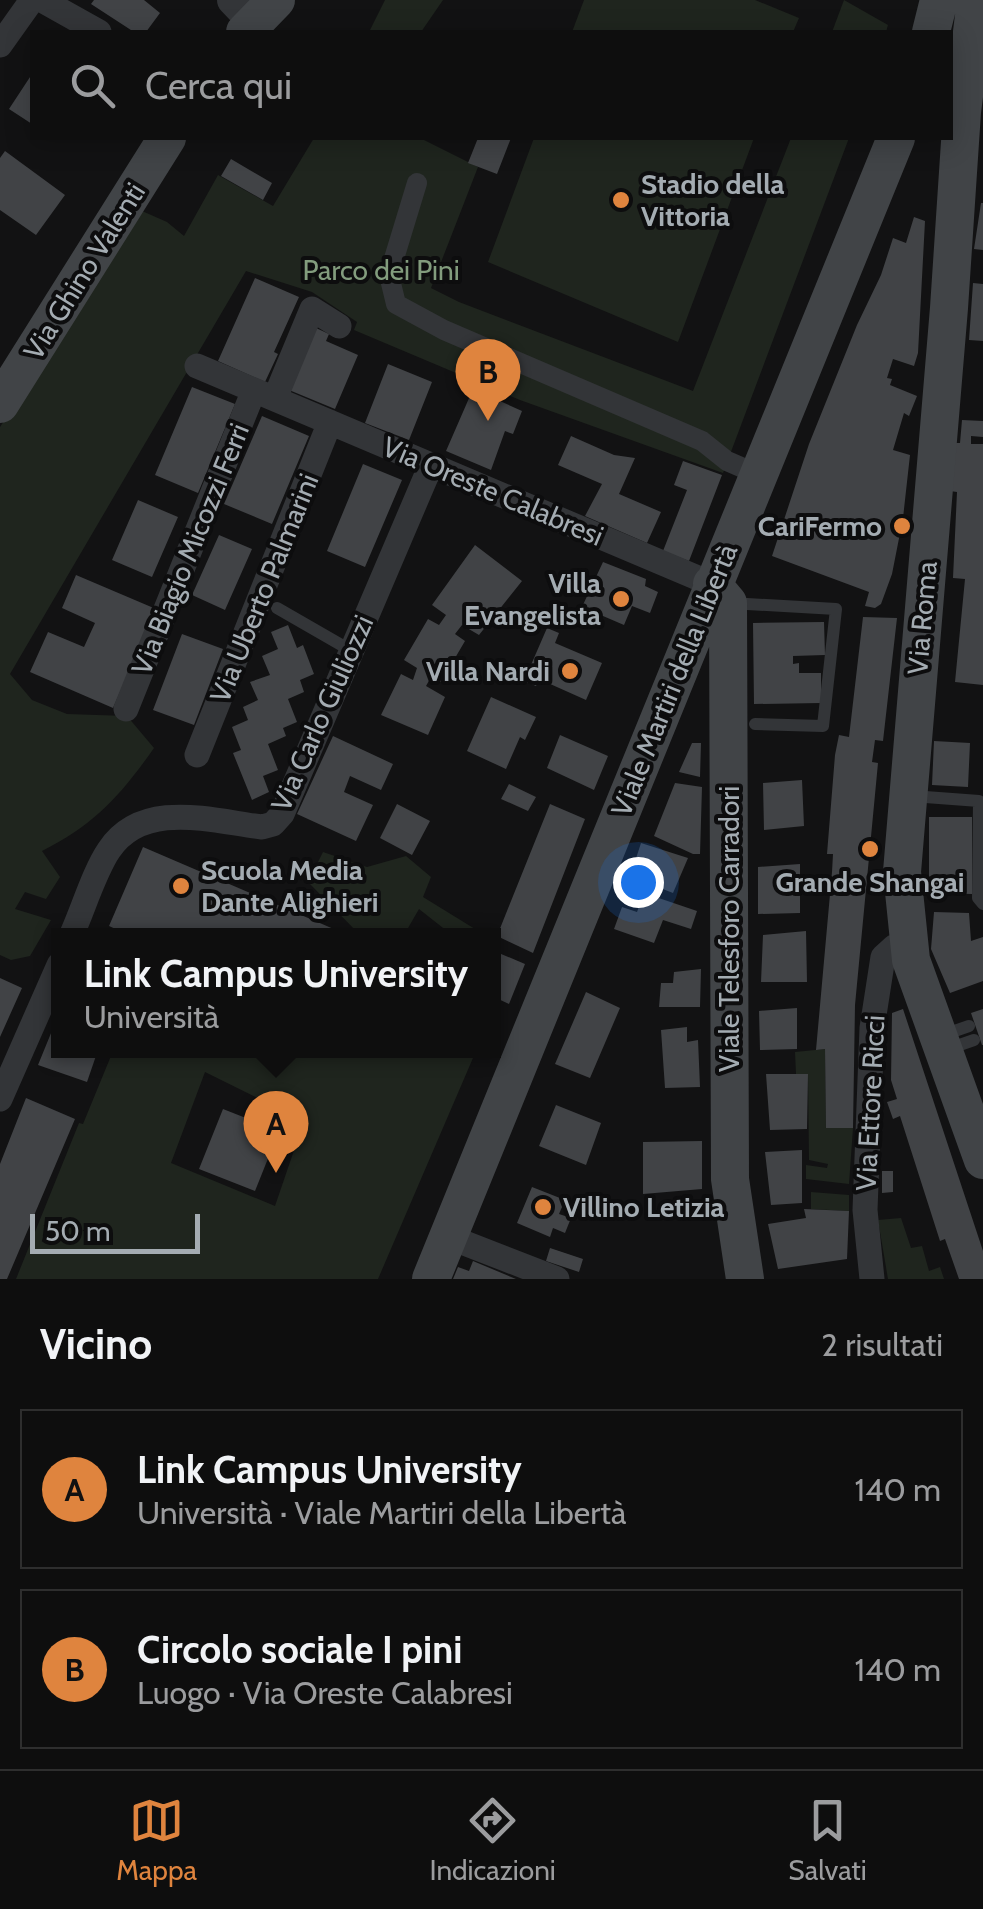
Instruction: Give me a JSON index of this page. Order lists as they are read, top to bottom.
{
  "streets": {
    "main road": [
      "Via Ghino Valenti",
      "Via Roma",
      "Viale Martiri della Libertà",
      "Viale Telesforo Carradori"
    ],
    "street": [
      "Via Oreste Calabresi",
      "Via Biagio Micozzi Ferri",
      "Via Uberto Palmarini",
      "Via Carlo Giuliozzi",
      "Via Ettore Ricci"
    ]
  },
  "crossings": [
    ["Via Oreste Calabresi", "Via Biagio Micozzi Ferri"],
    ["Via Oreste Calabresi", "Via Uberto Palmarini"],
    ["Via Oreste Calabresi", "Viale Martiri della Libertà"],
    ["Via Oreste Calabresi", "Via Carlo Giuliozzi"],
    ["Via Oreste Calabresi", "Viale Telesforo Carradori"],
    ["Via Roma", "Via Ettore Ricci"],
    ["Viale Martiri della Libertà", "Viale Telesforo Carradori"]
  ],
  "parks": ["Parco dei Pini"],
  "places": [
    "Stadio della Vittoria",
    "CariFermo",
    "Villa Evangelista",
    "Villa Nardi",
    "Grande Shangai",
    "Scuola Media Dante Alighieri",
    "Villino Letizia"
  ],
  "scale_bar": "50 m",
  "page": {
    "search": "Cerca qui",
    "pins": ["B", "A"],
    "popup": ["Link Campus University", "Università"],
    "scale": "50 m",
    "heading": ["Vicino", "2 risultati"],
    "list": [
      {
        "mark": "A",
        "name": "Link Campus University",
        "note": "Università · Viale Martiri della Libertà",
        "value": "140 m"
      },
      {
        "mark": "B",
        "name": "Circolo sociale I pini",
        "note": "Luogo · Via Oreste Calabresi",
        "value": "140 m"
      }
    ],
    "nav": ["Mappa", "Indicazioni", "Salvati"]
  }
}
